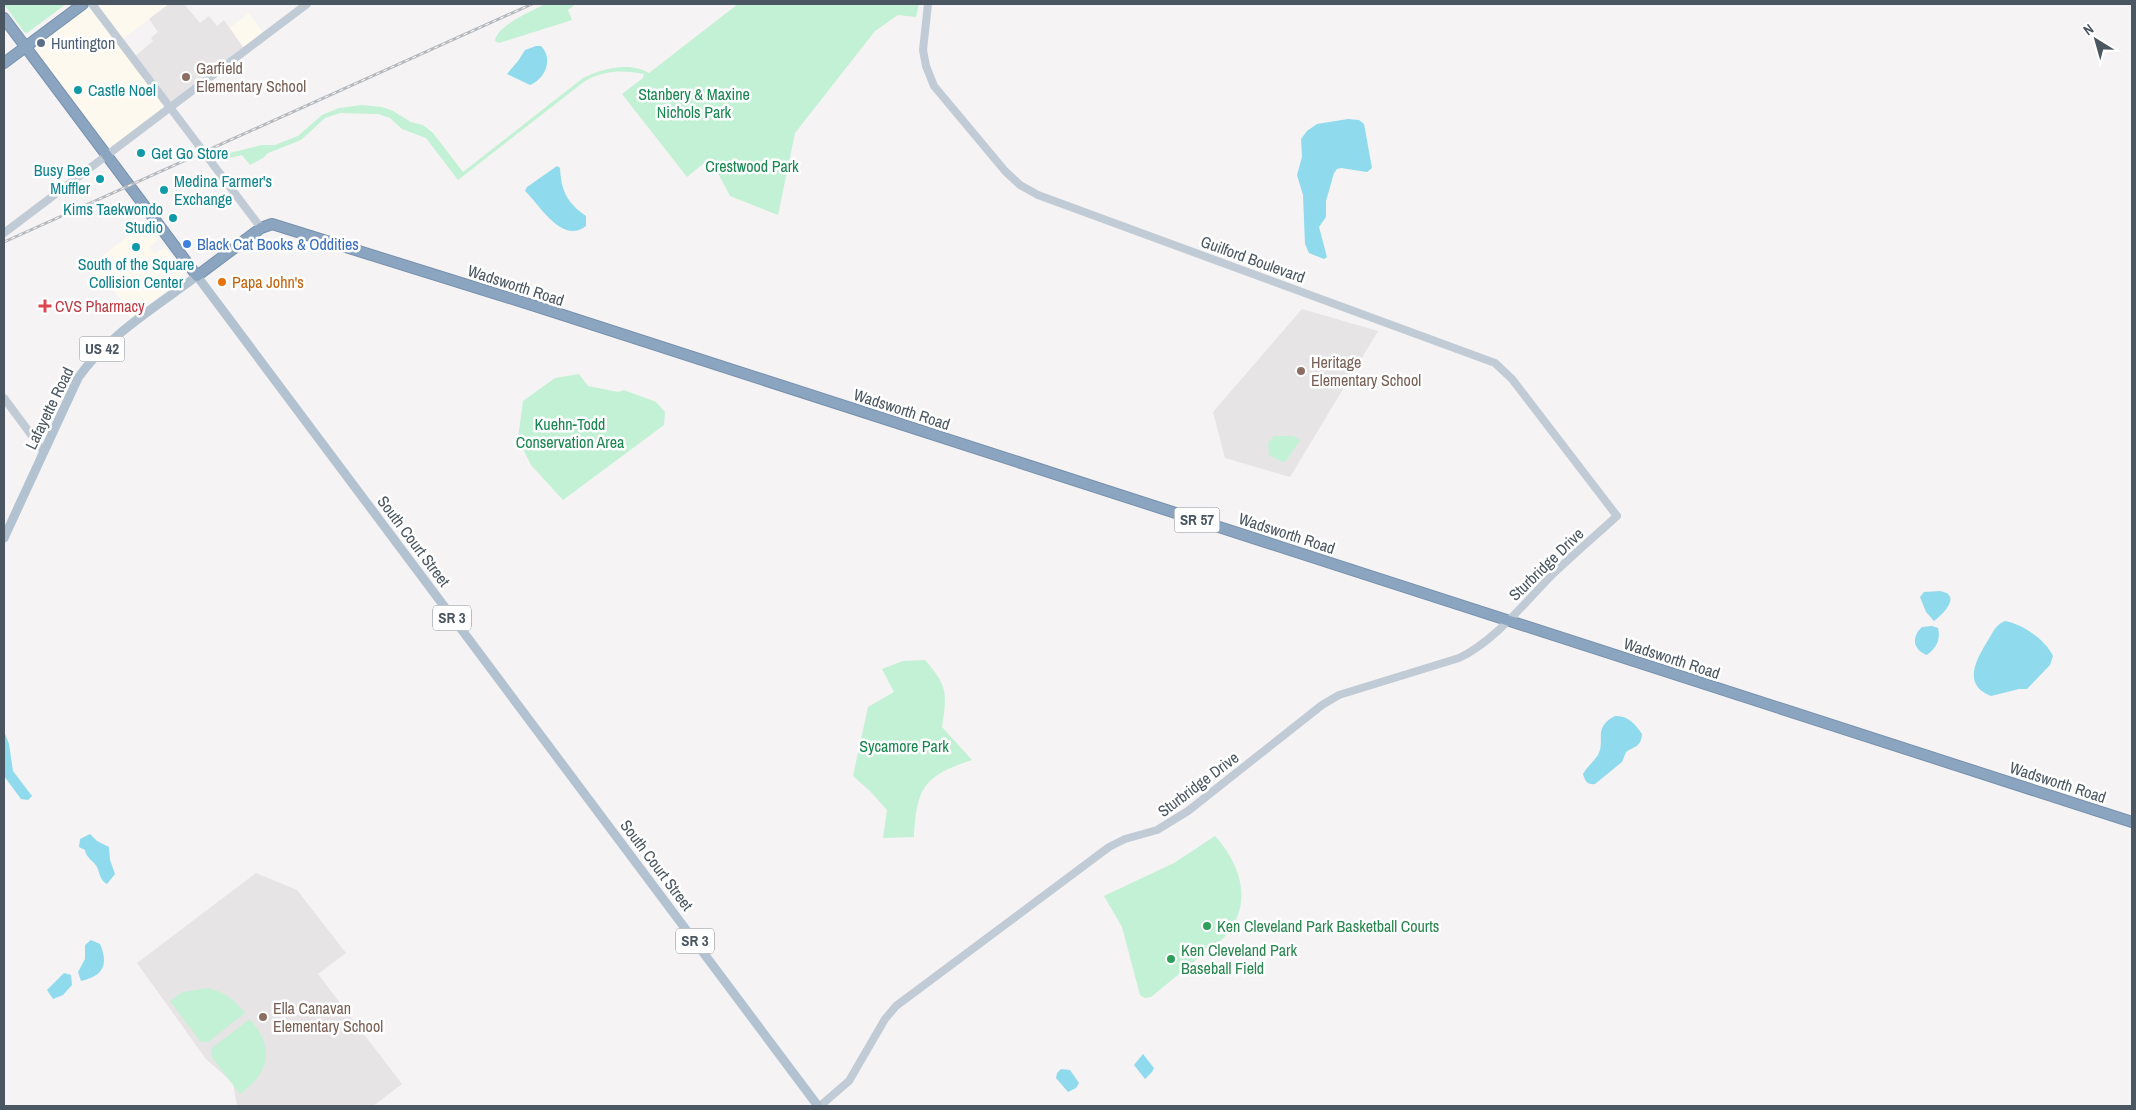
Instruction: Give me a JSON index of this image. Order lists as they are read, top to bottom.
{
  "streets": {
    "highway": ["Wadsworth Road", "SR 57", "South Court Street"],
    "main road": ["US 42", "Lafayette Road", "SR 3"],
    "street": ["Guilford Boulevard", "Sturbridge Drive"]
  },
  "crossings": [
    ["Guilford Boulevard", "Sturbridge Drive"],
    ["Wadsworth Road", "Sturbridge Drive"],
    ["Lafayette Road", "South Court Street"],
    ["South Court Street", "Sturbridge Drive"]
  ],
  "parks": [
    "Stanbery & Maxine Nichols Park",
    "Crestwood Park",
    "Kuehn-Todd Conservation Area",
    "Sycamore Park"
  ],
  "places": {
    "other": [
      "Huntington",
      "Garfield Elementary School",
      "Castle Noel",
      "Get Go Store",
      "Busy Bee Muffler",
      "Medina Farmer's Exchange",
      "Kims Taekwondo Studio",
      "Black Cat Books & Oddities",
      "South of the Square Collision Center",
      "Papa John's",
      "Heritage Elementary School",
      "Ken Cleveland Park Basketball Courts",
      "Ken Cleveland Park Baseball Field",
      "Ella Canavan Elementary School"
    ],
    "health": ["CVS Pharmacy"]
  },
  "north": "top left"
}
